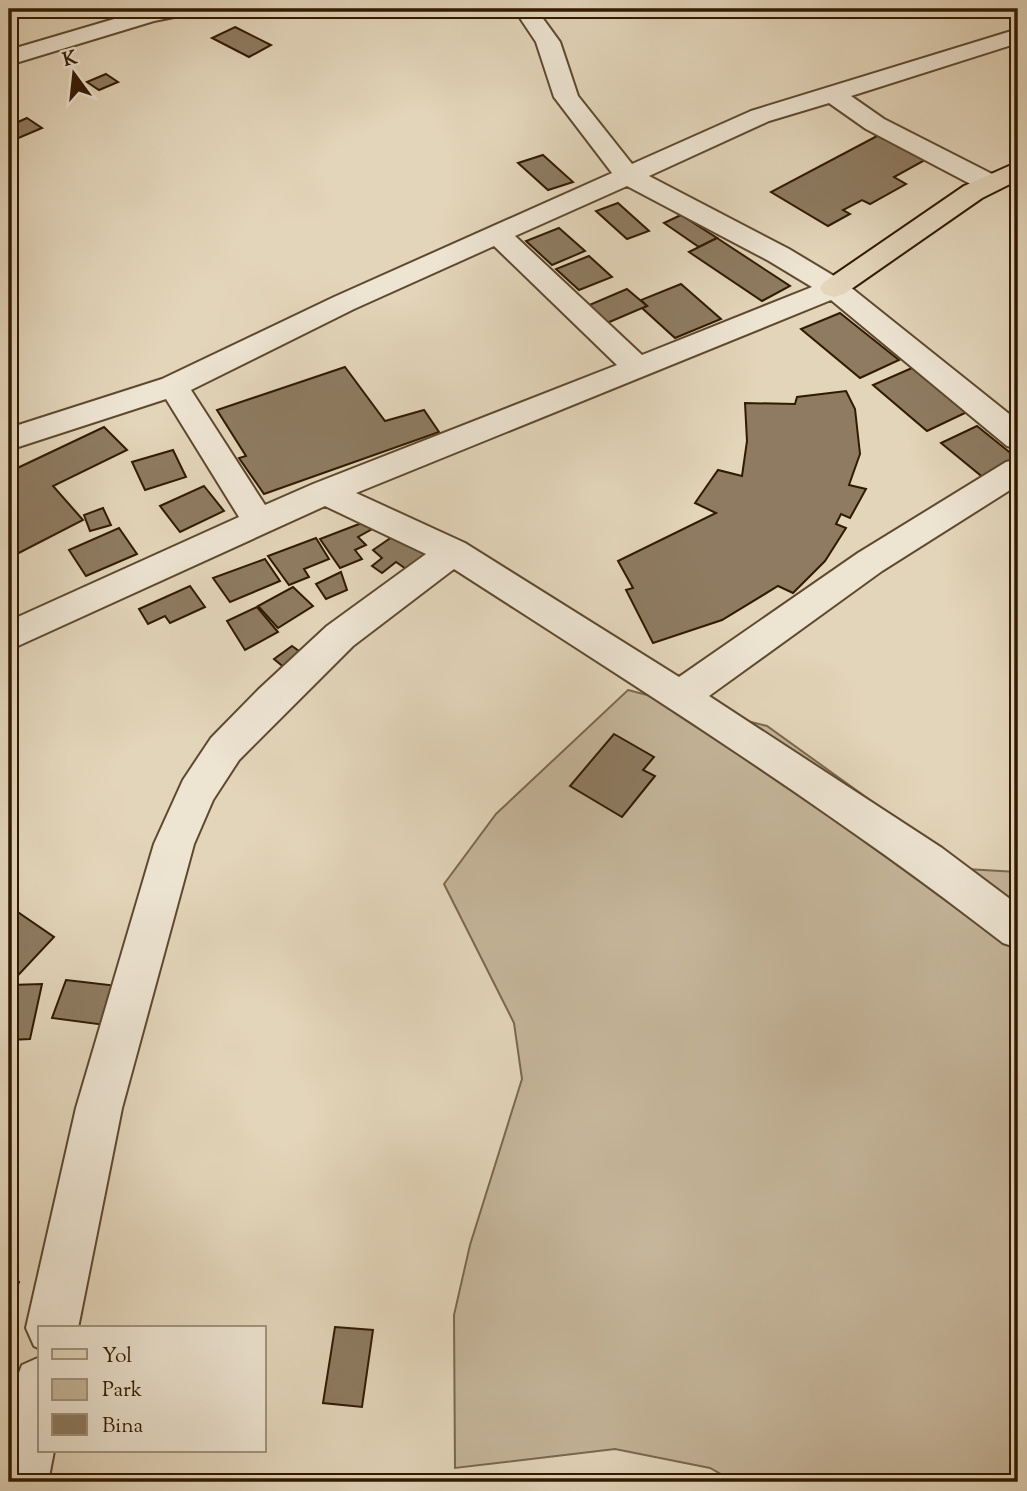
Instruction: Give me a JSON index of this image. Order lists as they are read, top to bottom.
{
  "legend": ["Yol", "Park", "Bina"],
  "north": "top"
}
